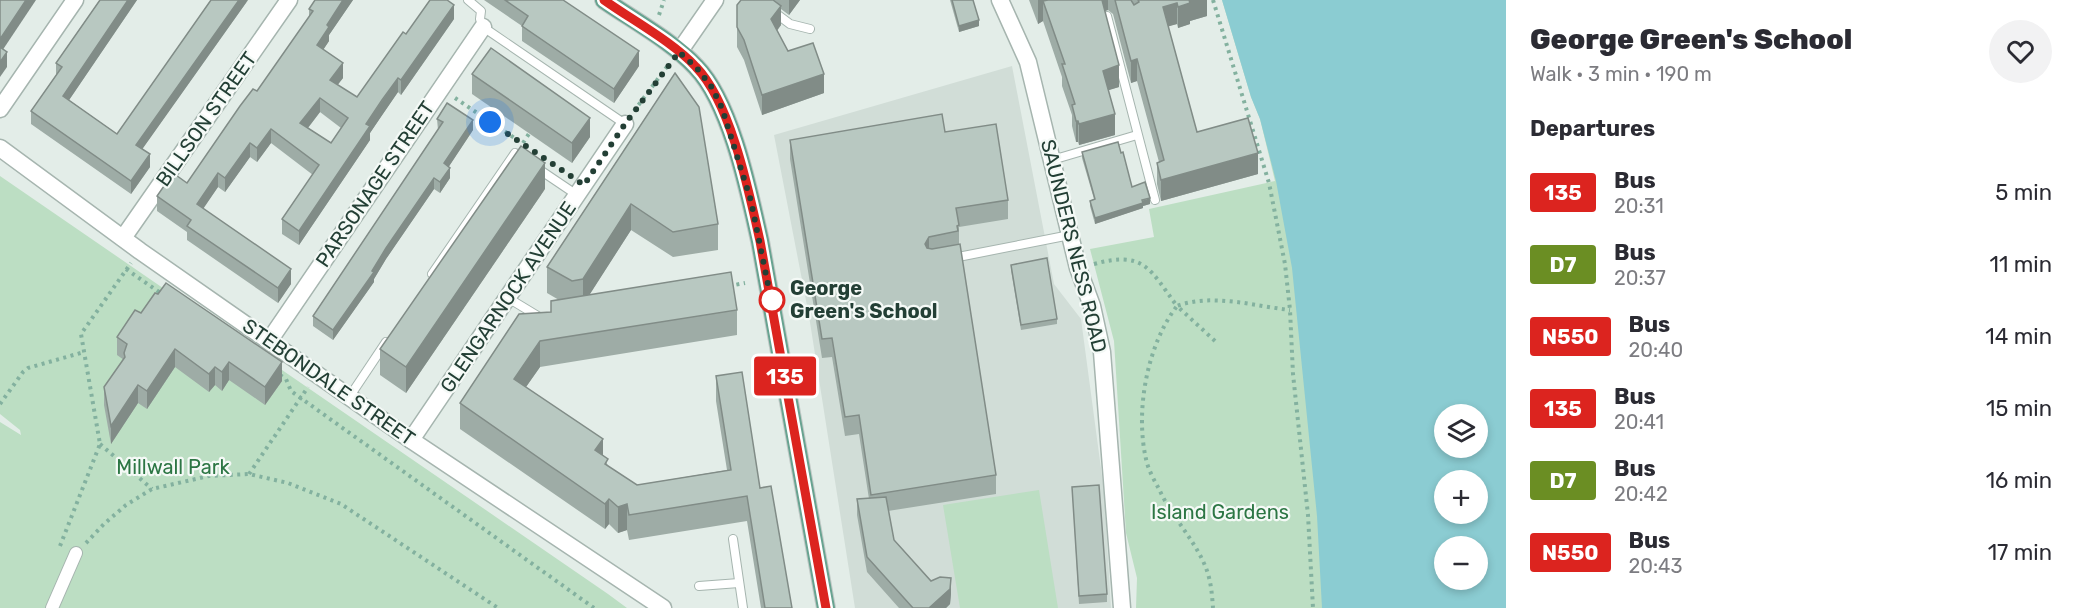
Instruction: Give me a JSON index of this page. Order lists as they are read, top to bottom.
{
  "streets": {
    "street": [
      "BILLSON STREET",
      "PARSONAGE STREET",
      "SAUNDERS NESS ROAD",
      "GLENGARNOCK AVENUE",
      "STEBONDALE STREET"
    ]
  },
  "crossings": [
    ["BILLSON STREET", "STEBONDALE STREET"],
    ["PARSONAGE STREET", "STEBONDALE STREET"],
    ["GLENGARNOCK AVENUE", "STEBONDALE STREET"]
  ],
  "parks": ["Millwall Park", "Island Gardens"],
  "places": ["George Green's School"],
  "lines": ["bus line 135"],
  "page": {
    "on_map": "135",
    "heading": [
      ["George Green's School", "Walk · 3 min · 190 m"],
      "Departures"
    ],
    "list": [
      {
        "mark": "135",
        "name": "Bus",
        "note": "20:31",
        "value": "5 min"
      },
      {
        "mark": "D7",
        "name": "Bus",
        "note": "20:37",
        "value": "11 min"
      },
      {
        "mark": "N550",
        "name": "Bus",
        "note": "20:40",
        "value": "14 min"
      },
      {
        "mark": "135",
        "name": "Bus",
        "note": "20:41",
        "value": "15 min"
      },
      {
        "mark": "D7",
        "name": "Bus",
        "note": "20:42",
        "value": "16 min"
      },
      {
        "mark": "N550",
        "name": "Bus",
        "note": "20:43",
        "value": "17 min"
      }
    ],
    "map_buttons": ["+", "−"]
  }
}
